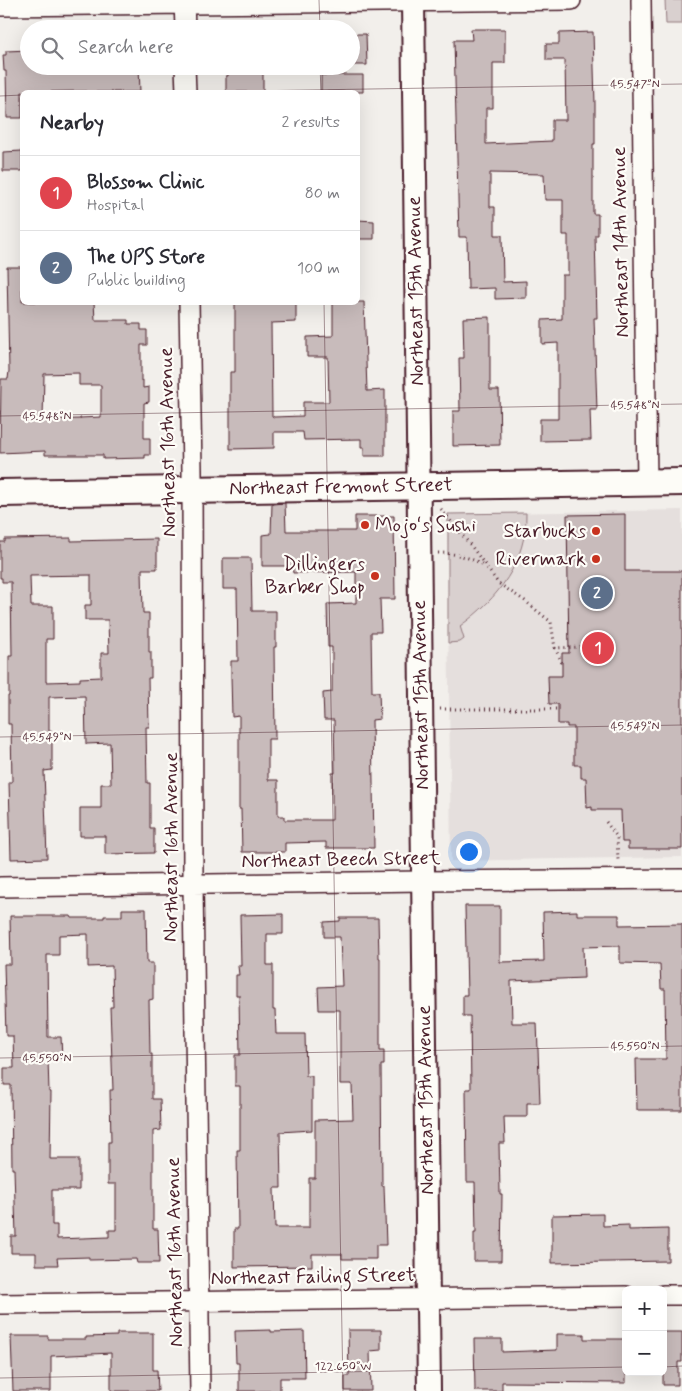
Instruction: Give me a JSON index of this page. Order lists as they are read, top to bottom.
{
  "streets": {
    "main road": ["Northeast Fremont Street"],
    "street": [
      "Northeast 14th Avenue",
      "Northeast 15th Avenue",
      "Northeast 16th Avenue",
      "Northeast Beech Street",
      "Northeast Failing Street"
    ]
  },
  "crossings": [
    ["Northeast 14th Avenue", "Northeast Fremont Street"],
    ["Northeast 15th Avenue", "Northeast Fremont Street"],
    ["Northeast 15th Avenue", "Northeast Beech Street"],
    ["Northeast 15th Avenue", "Northeast Failing Street"],
    ["Northeast 16th Avenue", "Northeast Fremont Street"],
    ["Northeast 16th Avenue", "Northeast Beech Street"],
    ["Northeast 16th Avenue", "Northeast Failing Street"]
  ],
  "places": [
    "Mojo‘s Sushi",
    "Starbucks",
    "Rivermark",
    "Dillingers Barber Shop"
  ],
  "page": {
    "search": "Search here",
    "heading": ["Nearby", "2 results"],
    "list": [
      {
        "mark": "1",
        "name": "Blossom Clinic",
        "note": "Hospital",
        "value": "80 m"
      },
      {
        "mark": "2",
        "name": "The UPS Store",
        "note": "Public building",
        "value": "100 m"
      }
    ],
    "pins": ["2", "1"],
    "map_buttons": ["+", "−"]
  },
  "coordinates": [
    "45.547°N",
    "45.548°N",
    "45.549°N",
    "45.550°N",
    "122.650°W"
  ]
}
